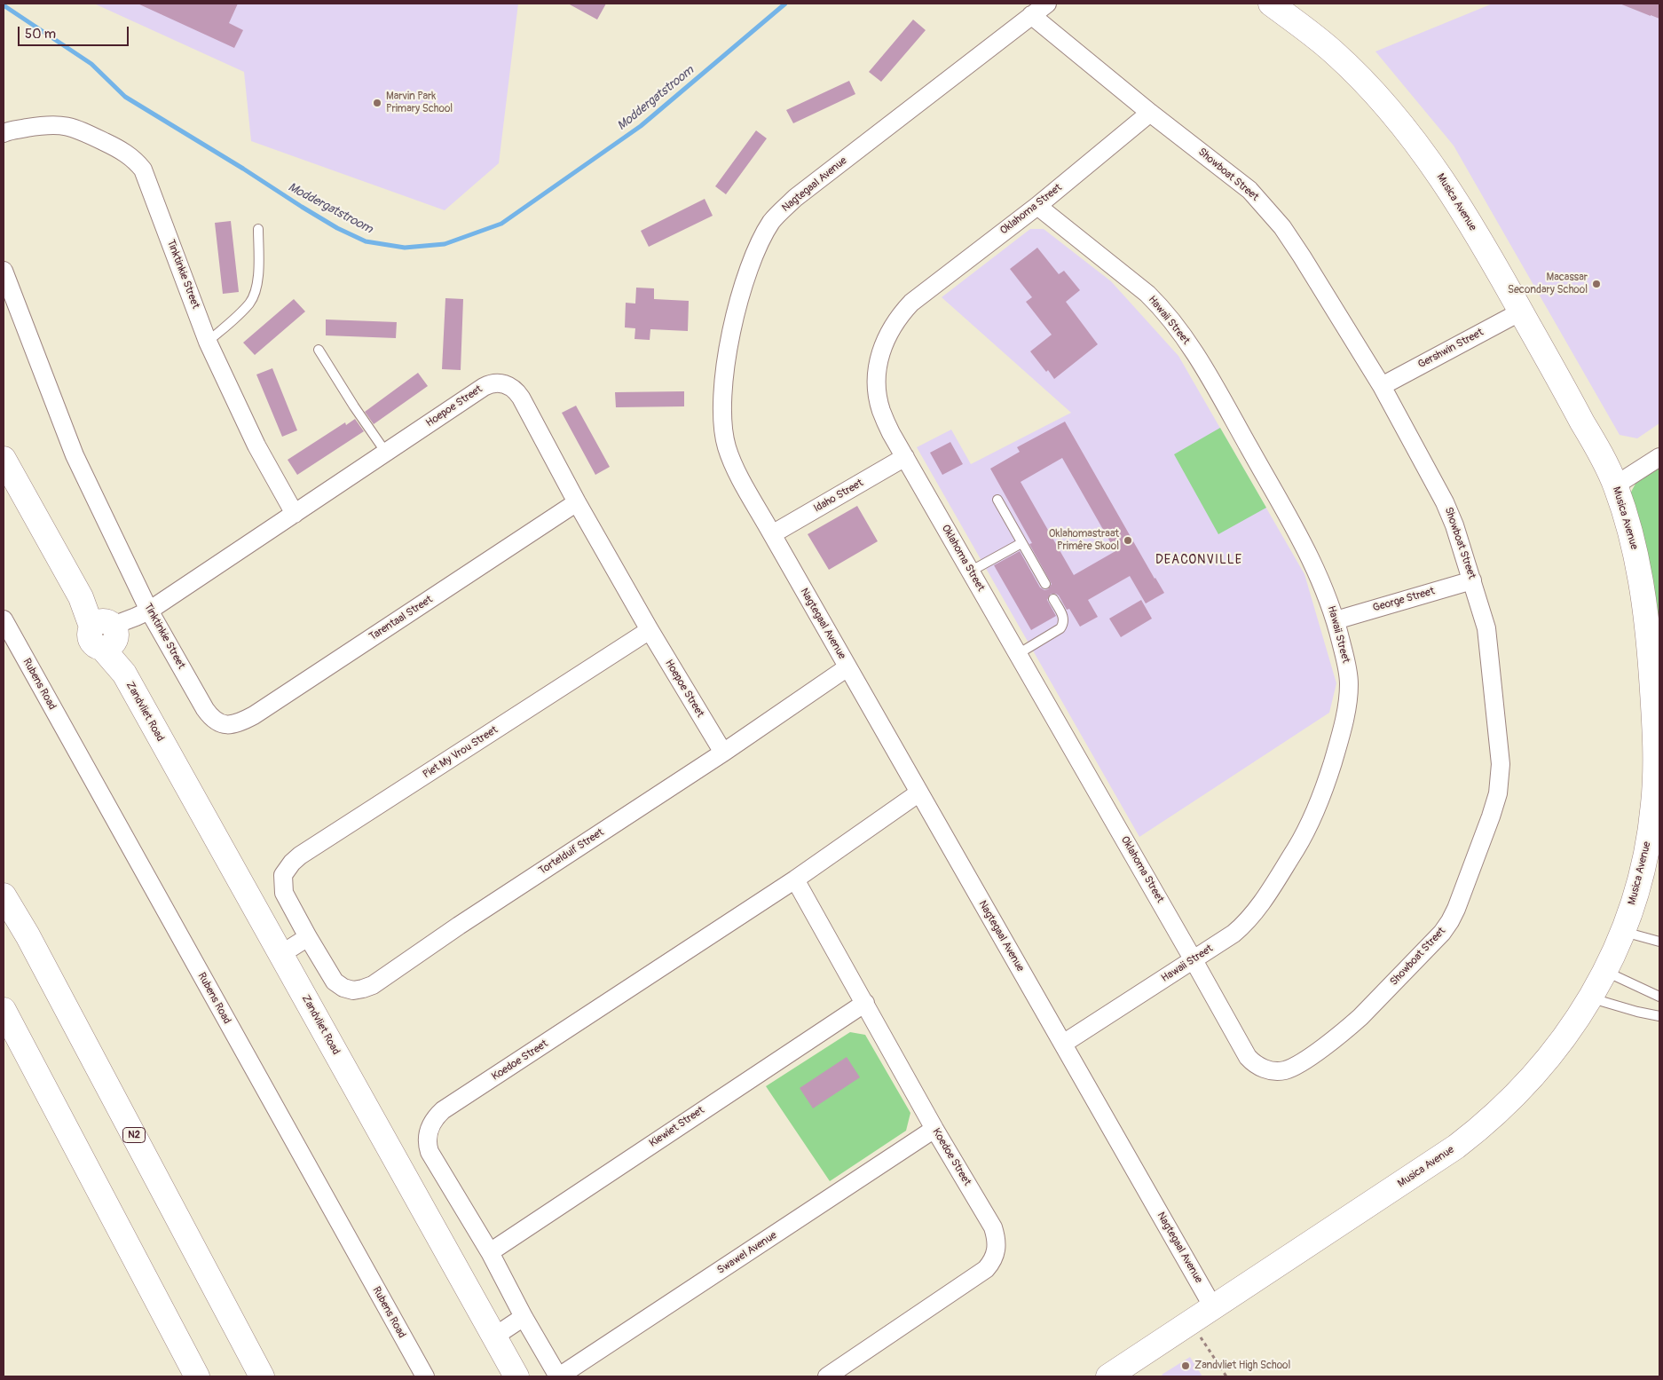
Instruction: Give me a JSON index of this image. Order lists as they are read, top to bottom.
{
  "streets": {
    "main road": ["Musica Avenue", "Zandvliet Road", "N2"],
    "street": [
      "Showboat Street",
      "Nagtegaal Avenue",
      "Oklahoma Street",
      "Tinktinkie Street",
      "Hawaii Street",
      "Gershwin Street",
      "Hoepoe Street",
      "Idaho Street",
      "George Street",
      "Tarentaal Street",
      "Rubens Road",
      "Piet My Vrou Street",
      "Tortelduif Street",
      "Koedoe Street",
      "Kiewiet Street",
      "Swawel Avenue"
    ]
  },
  "crossings": [
    ["Showboat Street", "Nagtegaal Avenue"],
    ["Showboat Street", "Oklahoma Street"],
    ["Showboat Street", "Gershwin Street"],
    ["Showboat Street", "George Street"],
    ["Nagtegaal Avenue", "Musica Avenue"],
    ["Nagtegaal Avenue", "Hawaii Street"],
    ["Nagtegaal Avenue", "Idaho Street"],
    ["Nagtegaal Avenue", "Tortelduif Street"],
    ["Nagtegaal Avenue", "Koedoe Street"],
    ["Musica Avenue", "Gershwin Street"],
    ["Oklahoma Street", "Hawaii Street"],
    ["Oklahoma Street", "Idaho Street"],
    ["Tinktinkie Street", "Hoepoe Street"],
    ["Tinktinkie Street", "Tarentaal Street"],
    ["Hawaii Street", "George Street"],
    ["Hoepoe Street", "Tarentaal Street"],
    ["Hoepoe Street", "Zandvliet Road"],
    ["Hoepoe Street", "Piet My Vrou Street"],
    ["Hoepoe Street", "Tortelduif Street"],
    ["Piet My Vrou Street", "Tortelduif Street"],
    ["Koedoe Street", "Kiewiet Street"],
    ["Koedoe Street", "Swawel Avenue"]
  ],
  "districts": ["DEACONVILLE"],
  "water": ["Moddergatstroom"],
  "places": [
    "Marvin Park Primary School",
    "Macassar Secondary School",
    "Oklahomastraat Primêre Skool",
    "Zandvliet High School"
  ],
  "scale_bar": "50 m"
}
